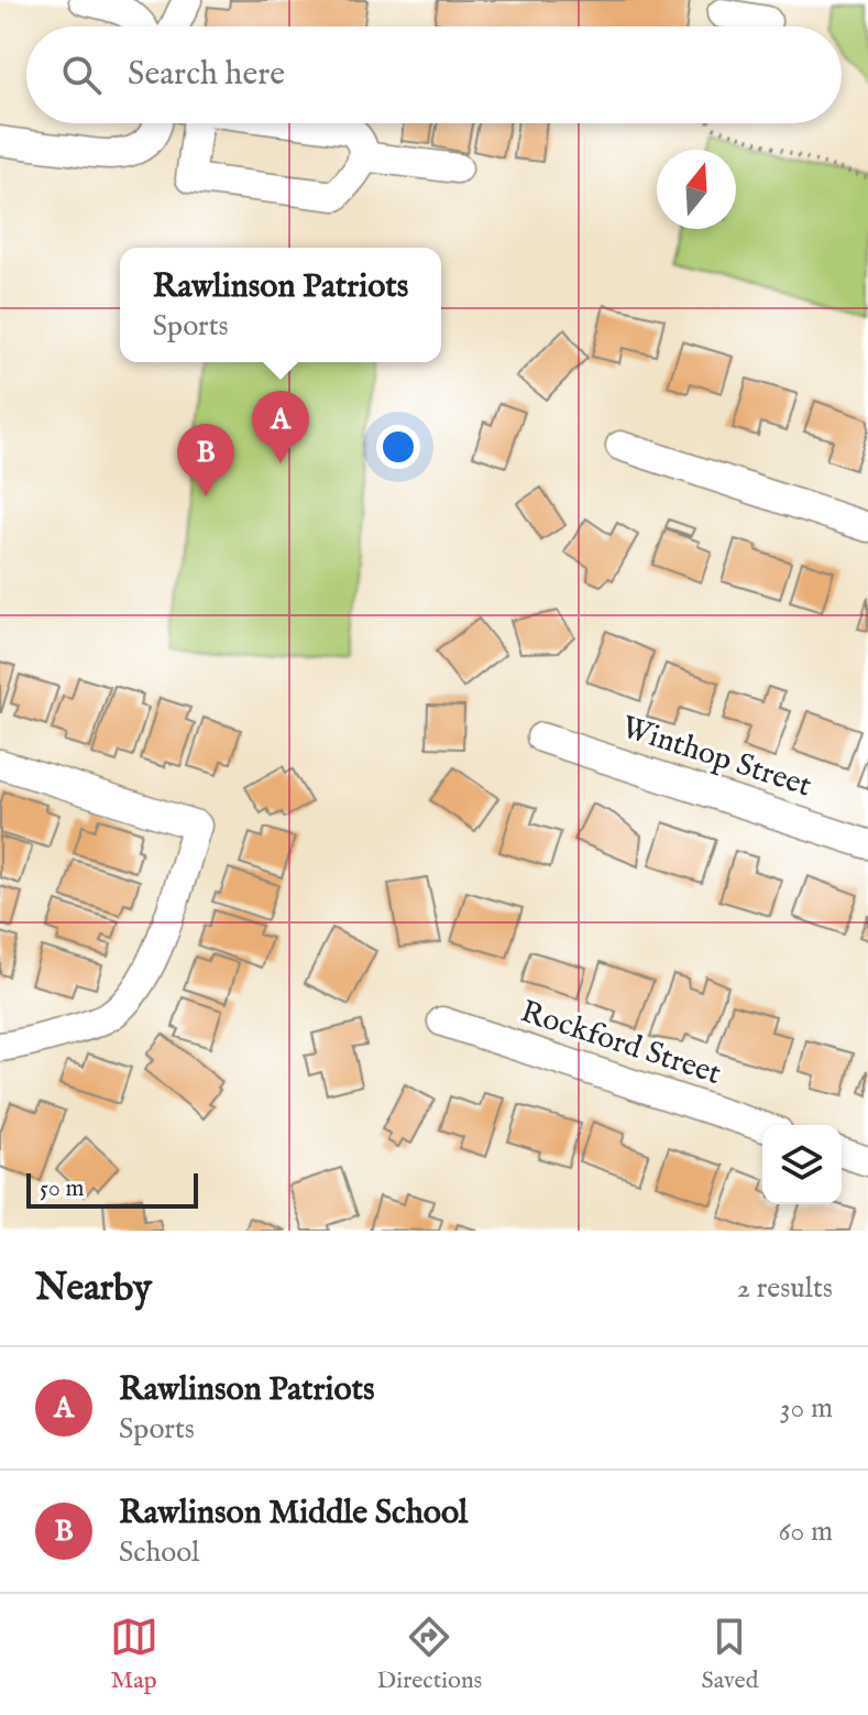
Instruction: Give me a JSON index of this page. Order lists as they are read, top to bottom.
{
  "streets": {
    "street": ["Winthop Street", "Rockford Street"]
  },
  "scale_bar": "50 m",
  "north": "top",
  "page": {
    "search": "Search here",
    "popup": ["Rawlinson Patriots", "Sports"],
    "pins": ["A", "B"],
    "scale": "50 m",
    "heading": ["Nearby", "2 results"],
    "list": [
      {
        "mark": "A",
        "name": "Rawlinson Patriots",
        "note": "Sports",
        "value": "30 m"
      },
      {
        "mark": "B",
        "name": "Rawlinson Middle School",
        "note": "School",
        "value": "60 m"
      }
    ],
    "nav": ["Map", "Directions", "Saved"]
  }
}
